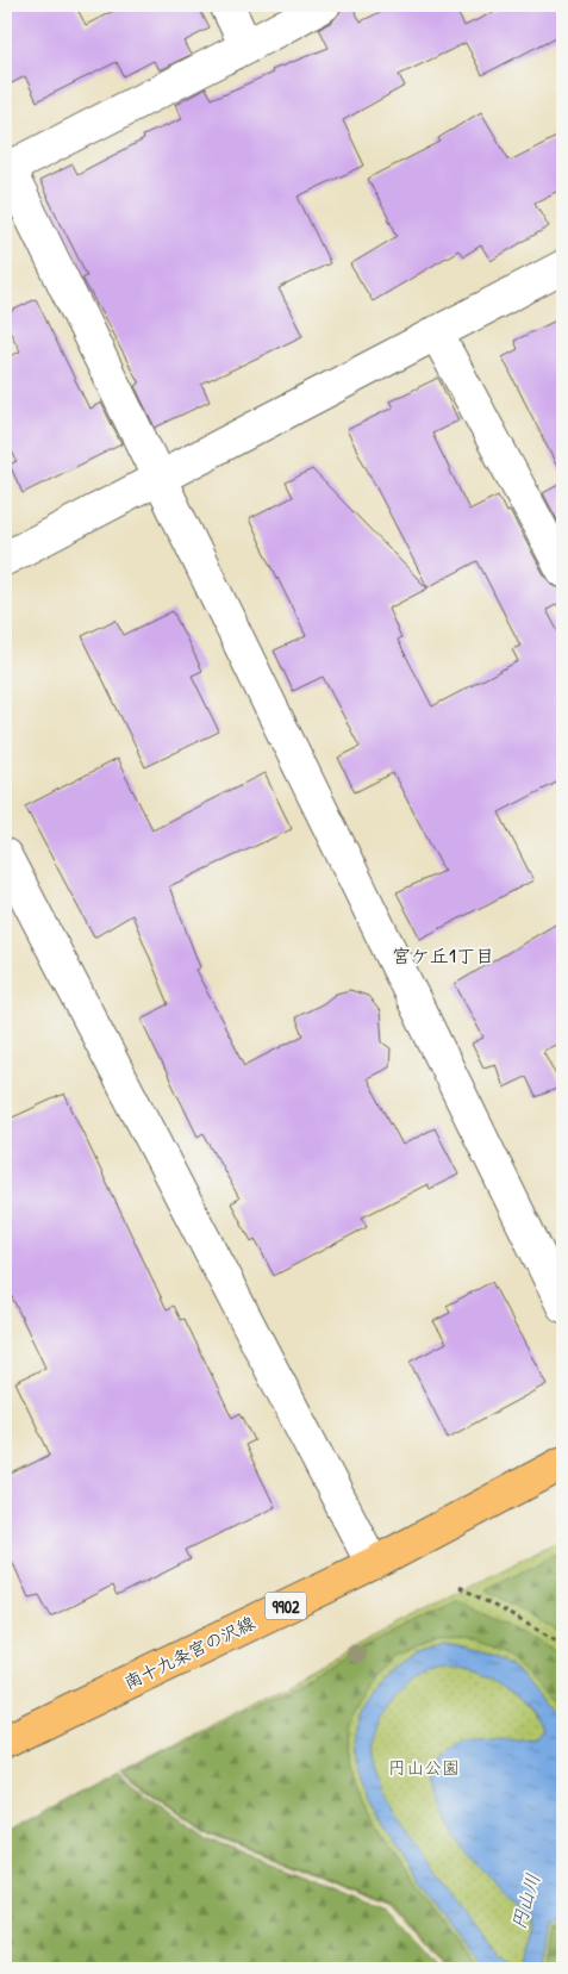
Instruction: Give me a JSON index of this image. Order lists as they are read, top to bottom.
{
  "streets": {
    "main road": ["9902", "南十九条宮の沢線"]
  },
  "districts": ["宮ケ丘1丁目"],
  "water": ["円山川"],
  "parks": ["円山公園"]
}
